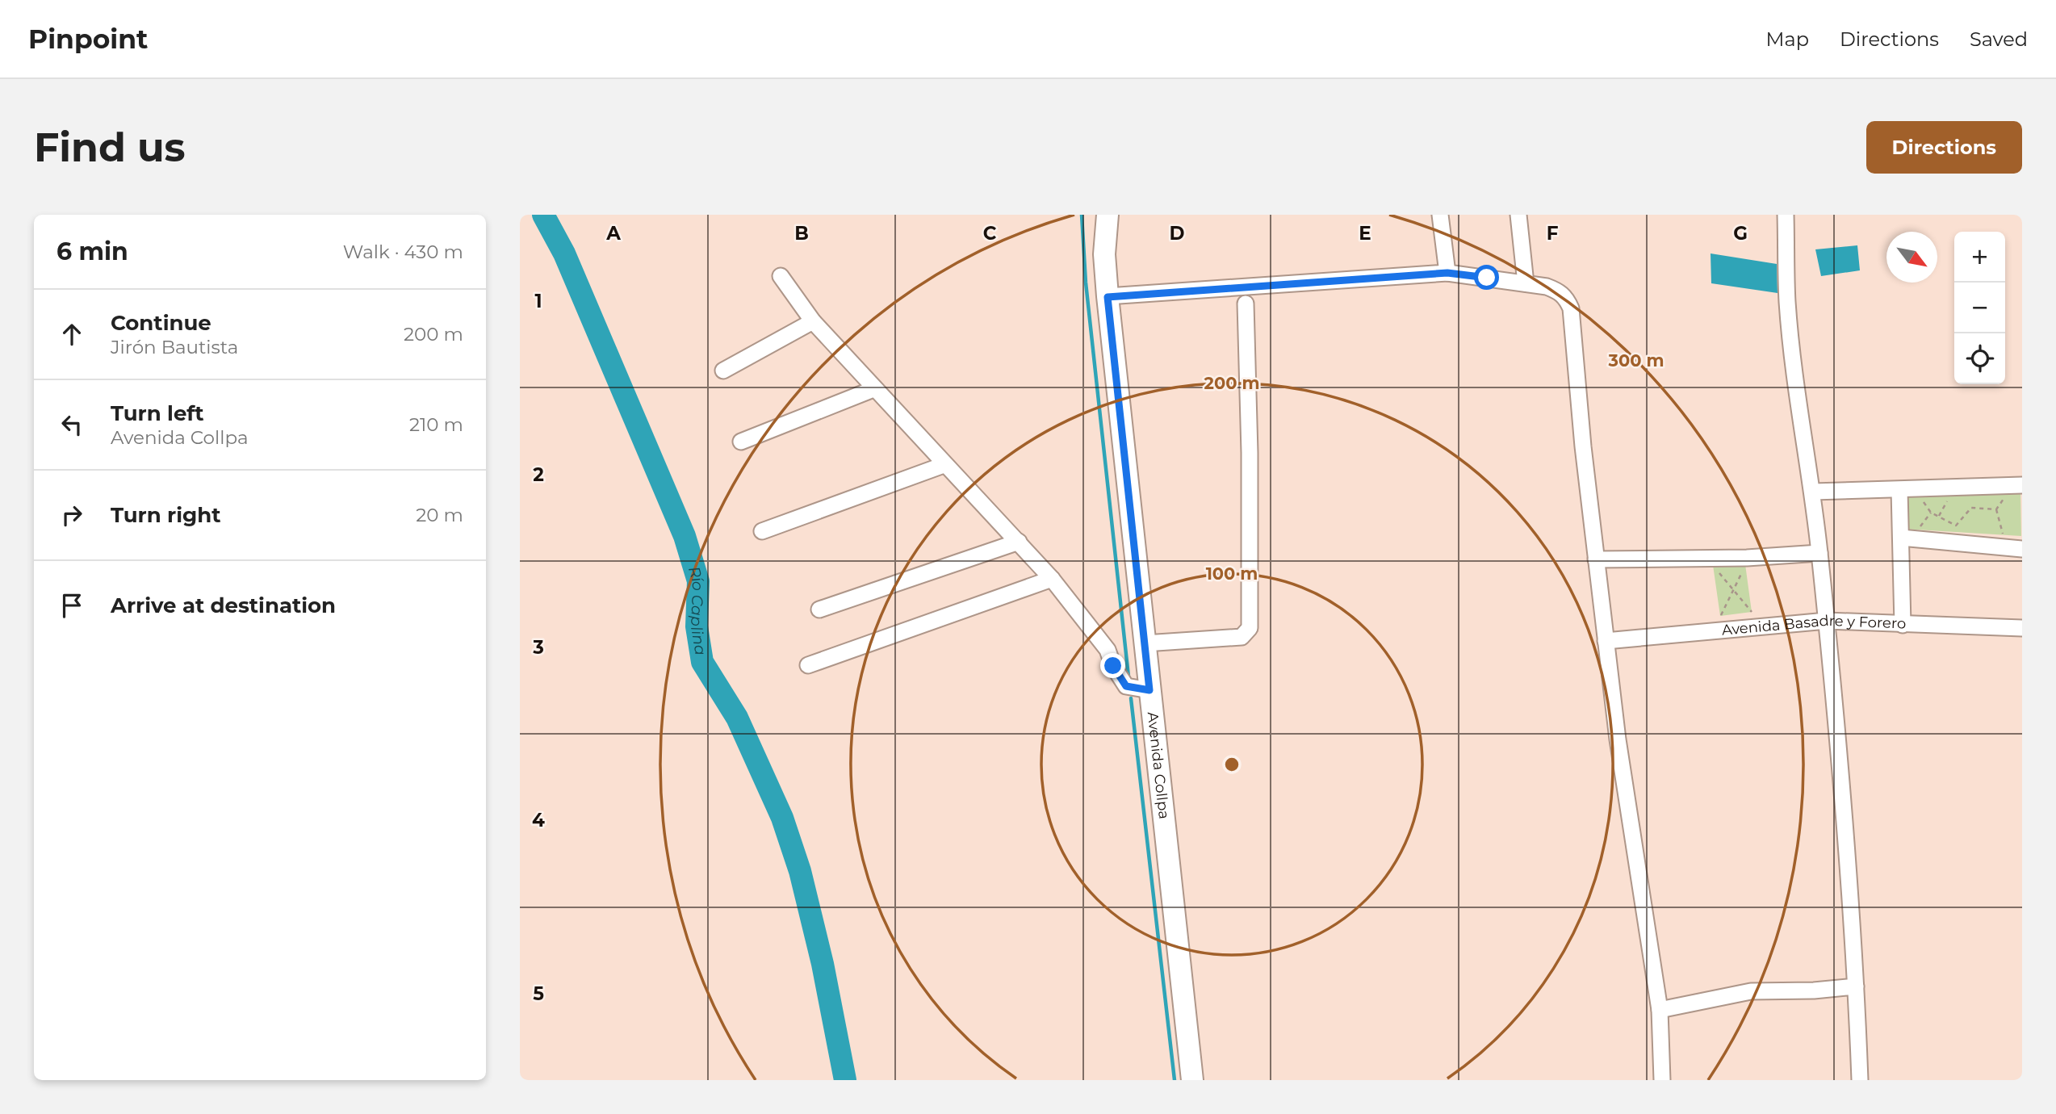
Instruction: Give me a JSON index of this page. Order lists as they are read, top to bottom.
{
  "streets": {
    "main road": ["Avenida Collpa"],
    "street": ["Avenida Basadre y Forero"]
  },
  "water": ["Río Caplina"],
  "north": "bottom right",
  "page": {
    "header": "Pinpoint",
    "nav": ["Map", "Directions", "Saved"],
    "buttons": "Directions",
    "title": "Find us",
    "heading": ["6 min", "Walk · 430 m"],
    "map_buttons": ["+", "−"],
    "list": [
      ["Continue", "Jirón Bautista", "200 m"],
      ["Turn left", "Avenida Collpa", "210 m"],
      ["Turn right", "20 m"],
      "Arrive at destination"
    ]
  },
  "grid": {
    "columns": [
      "A",
      "B",
      "C",
      "D",
      "E",
      "F",
      "G"
    ],
    "rows": [
      "1",
      "2",
      "3",
      "4",
      "5"
    ]
  },
  "rings": ["300 m", "200 m", "100 m"]
}
